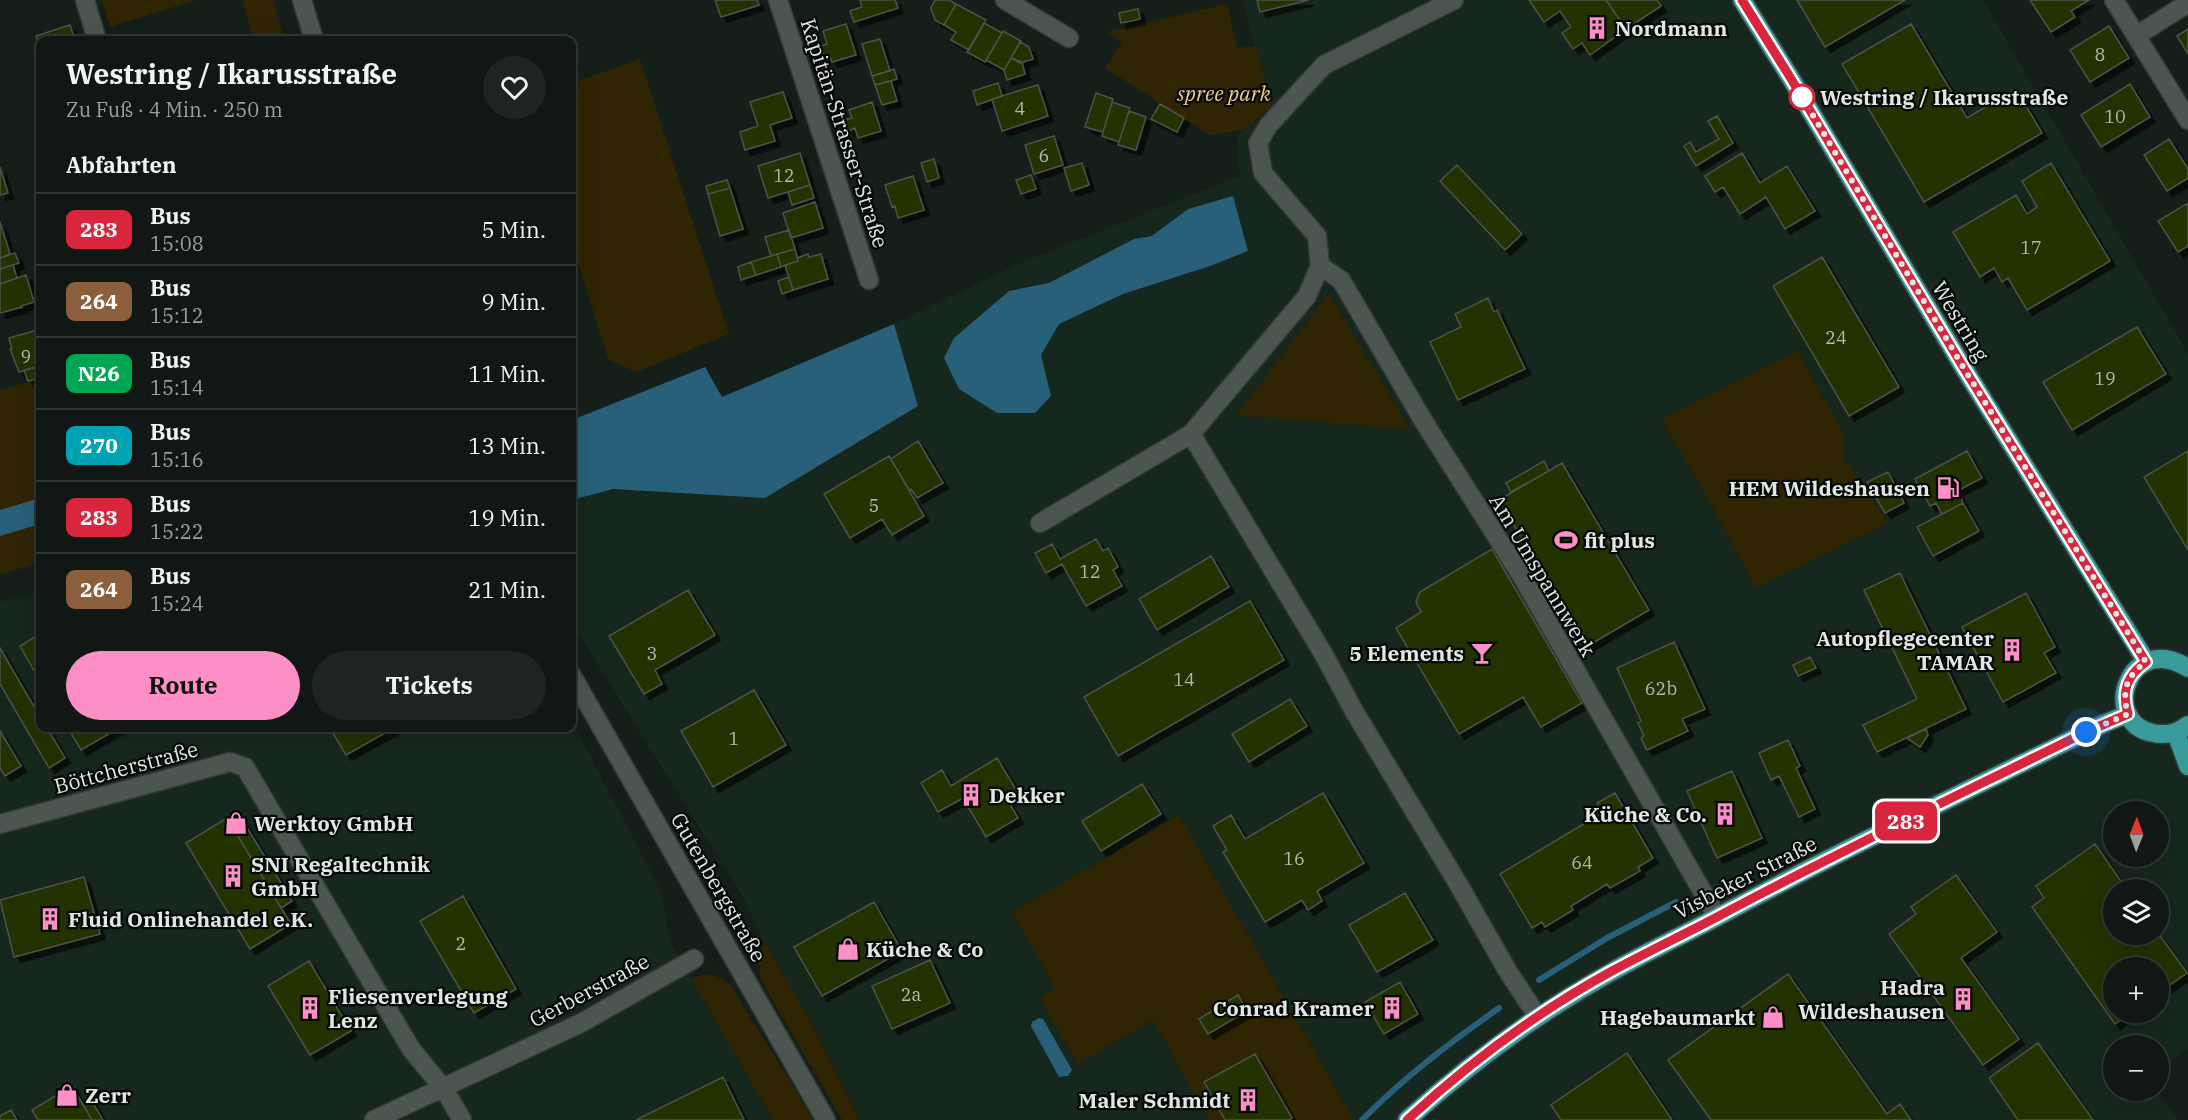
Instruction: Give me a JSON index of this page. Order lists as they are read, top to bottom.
{
  "streets": {
    "main road": ["Westring", "Visbeker Straße"],
    "street": [
      "Kapitän-Strasser-Straße",
      "Am Umspannwerk",
      "Böttcherstraße",
      "Gutenbergstraße",
      "Gerberstraße"
    ]
  },
  "crossings": [
    ["Am Umspannwerk", "Visbeker Straße"],
    ["Böttcherstraße", "Gerberstraße"]
  ],
  "parks": ["spree park"],
  "places": {
    "building": [
      "Nordmann",
      "Autopflegecenter TAMAR",
      "Dekker",
      "Küche & Co.",
      "SNI Regaltechnik GmbH",
      "Fluid Onlinehandel e.K.",
      "Hadra Wildeshausen",
      "Fliesenverlegung Lenz",
      "Conrad Kramer",
      "Maler Schmidt"
    ],
    "other": ["Westring / Ikarusstraße"],
    "fuel station": ["HEM Wildeshausen"],
    "sports": ["fit plus"],
    "bar": ["5 Elements"],
    "shop": [
      "Werktoy GmbH",
      "Küche & Co",
      "Hagebaumarkt",
      "Zerr"
    ]
  },
  "lines": ["bus line 283"],
  "house_numbers": [
    "8",
    "4",
    "10",
    "6",
    "12",
    "17",
    "24",
    "9",
    "19",
    "5",
    "12",
    "3",
    "14",
    "62b",
    "1",
    "16",
    "64",
    "2",
    "2a"
  ],
  "north": "top",
  "page": {
    "on_map": "283",
    "heading": [
      ["Westring / Ikarusstraße", "Zu Fuß · 4 Min. · 250 m"],
      "Abfahrten"
    ],
    "list": [
      {
        "mark": "283",
        "name": "Bus",
        "note": "15:08",
        "value": "5 Min."
      },
      {
        "mark": "264",
        "name": "Bus",
        "note": "15:12",
        "value": "9 Min."
      },
      {
        "mark": "N26",
        "name": "Bus",
        "note": "15:14",
        "value": "11 Min."
      },
      {
        "mark": "270",
        "name": "Bus",
        "note": "15:16",
        "value": "13 Min."
      },
      {
        "mark": "283",
        "name": "Bus",
        "note": "15:22",
        "value": "19 Min."
      },
      {
        "mark": "264",
        "name": "Bus",
        "note": "15:24",
        "value": "21 Min."
      }
    ],
    "buttons": ["Route", "Tickets"],
    "map_buttons": ["+", "−"]
  }
}
